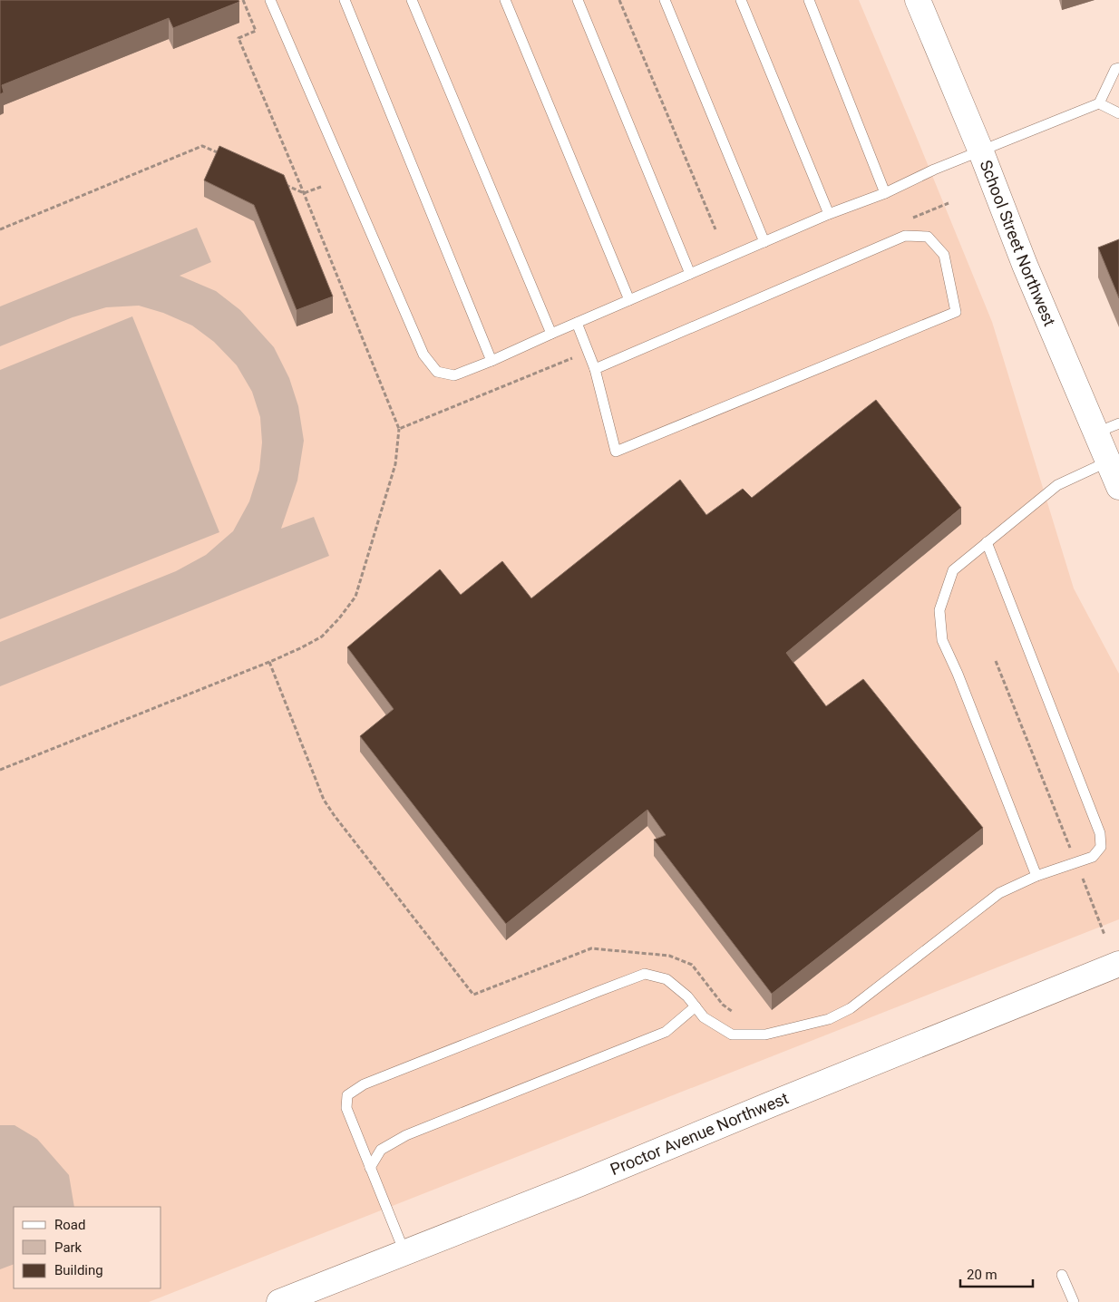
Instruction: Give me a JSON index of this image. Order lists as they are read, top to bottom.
{
  "streets": {
    "street": ["School Street Northwest", "Proctor Avenue Northwest"]
  },
  "legend": ["Road", "Park", "Building"],
  "scale_bar": "20 m"
}
